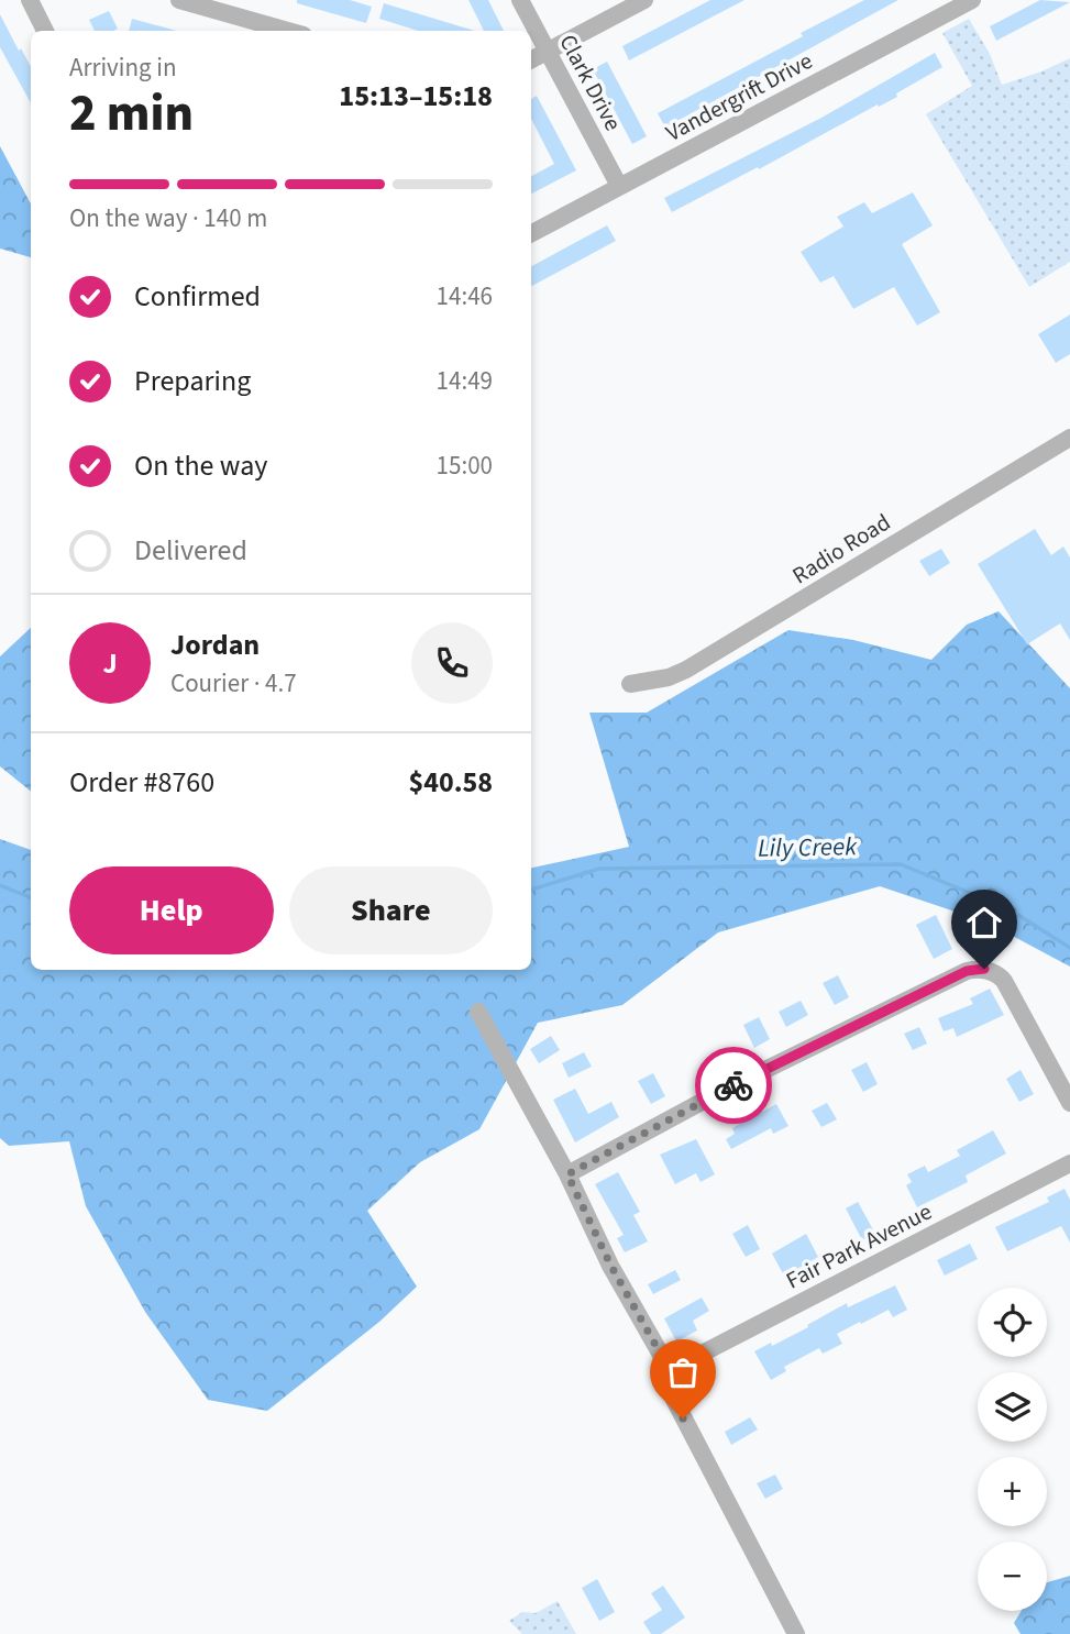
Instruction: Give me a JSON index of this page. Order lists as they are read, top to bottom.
{
  "streets": {
    "street": [
      "Clark Drive",
      "Vandergrift Drive",
      "Radio Road",
      "Fair Park Avenue"
    ]
  },
  "crossings": [
    ["Clark Drive", "Vandergrift Drive"]
  ],
  "water": ["Lily Creek"],
  "page": {
    "heading": ["2 min", "Arriving in", "15:13–15:18"],
    "panel": [
      "Jordan",
      "Courier · 4.7",
      "Order #8760",
      "$40.58"
    ],
    "bar": "On the way · 140 m",
    "list": [
      ["Confirmed", "14:46"],
      ["Preparing", "14:49"],
      ["On the way", "15:00"],
      "Delivered"
    ],
    "round": "J",
    "buttons": ["Help", "Share"],
    "map_buttons": ["+", "−"]
  }
}
